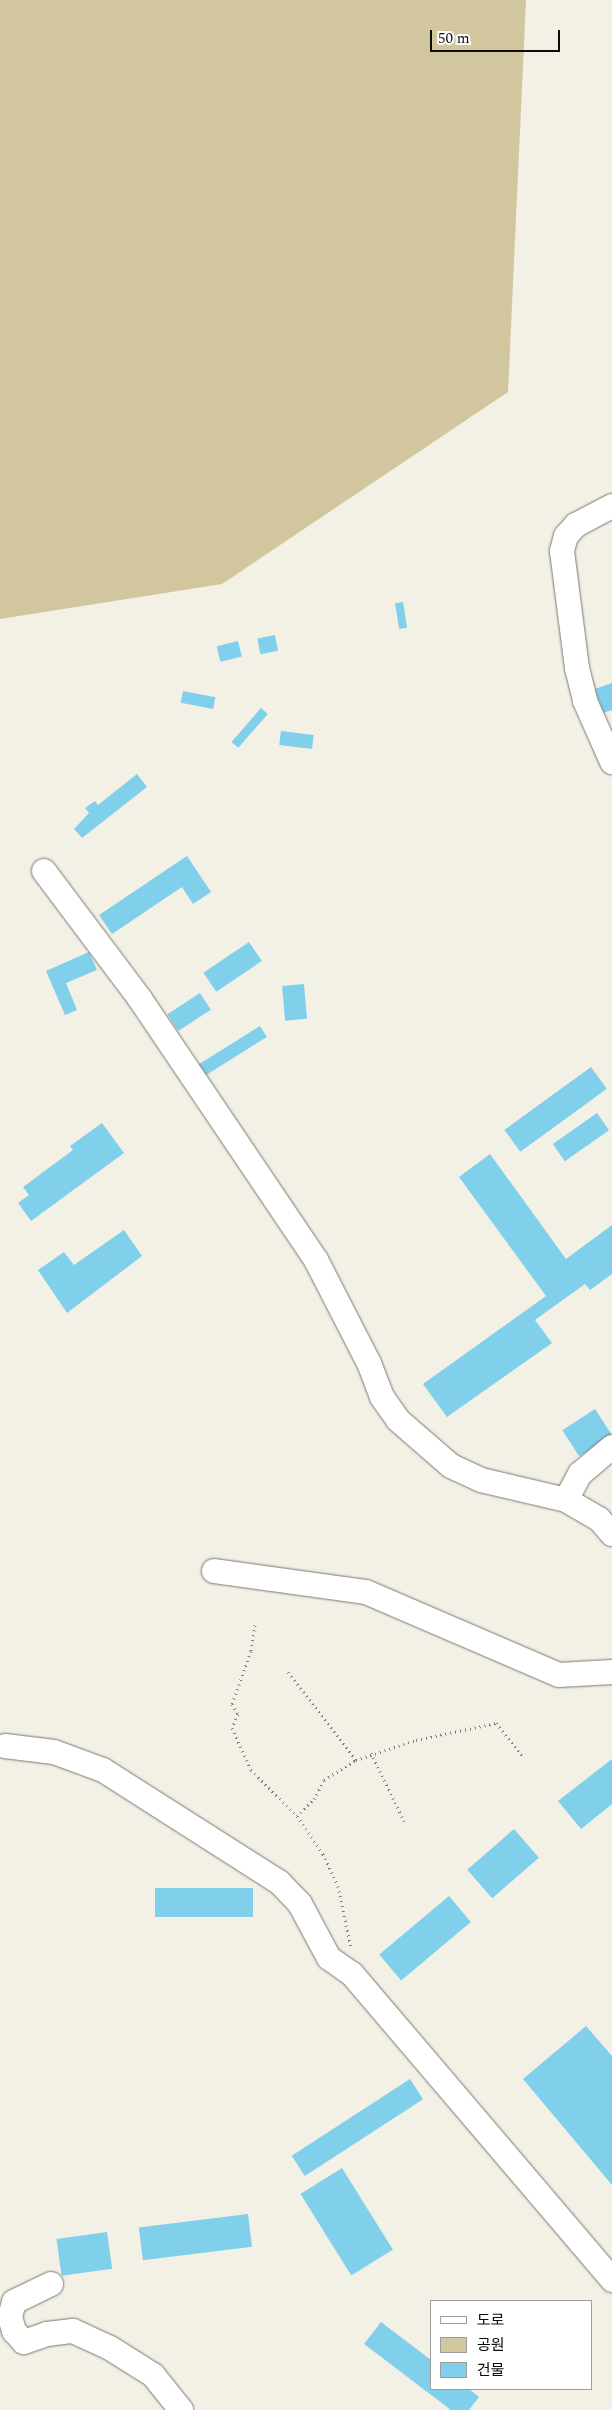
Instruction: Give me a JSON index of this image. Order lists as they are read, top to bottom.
{
  "legend": ["도로", "공원", "건물"],
  "scale_bar": "50 m"
}
